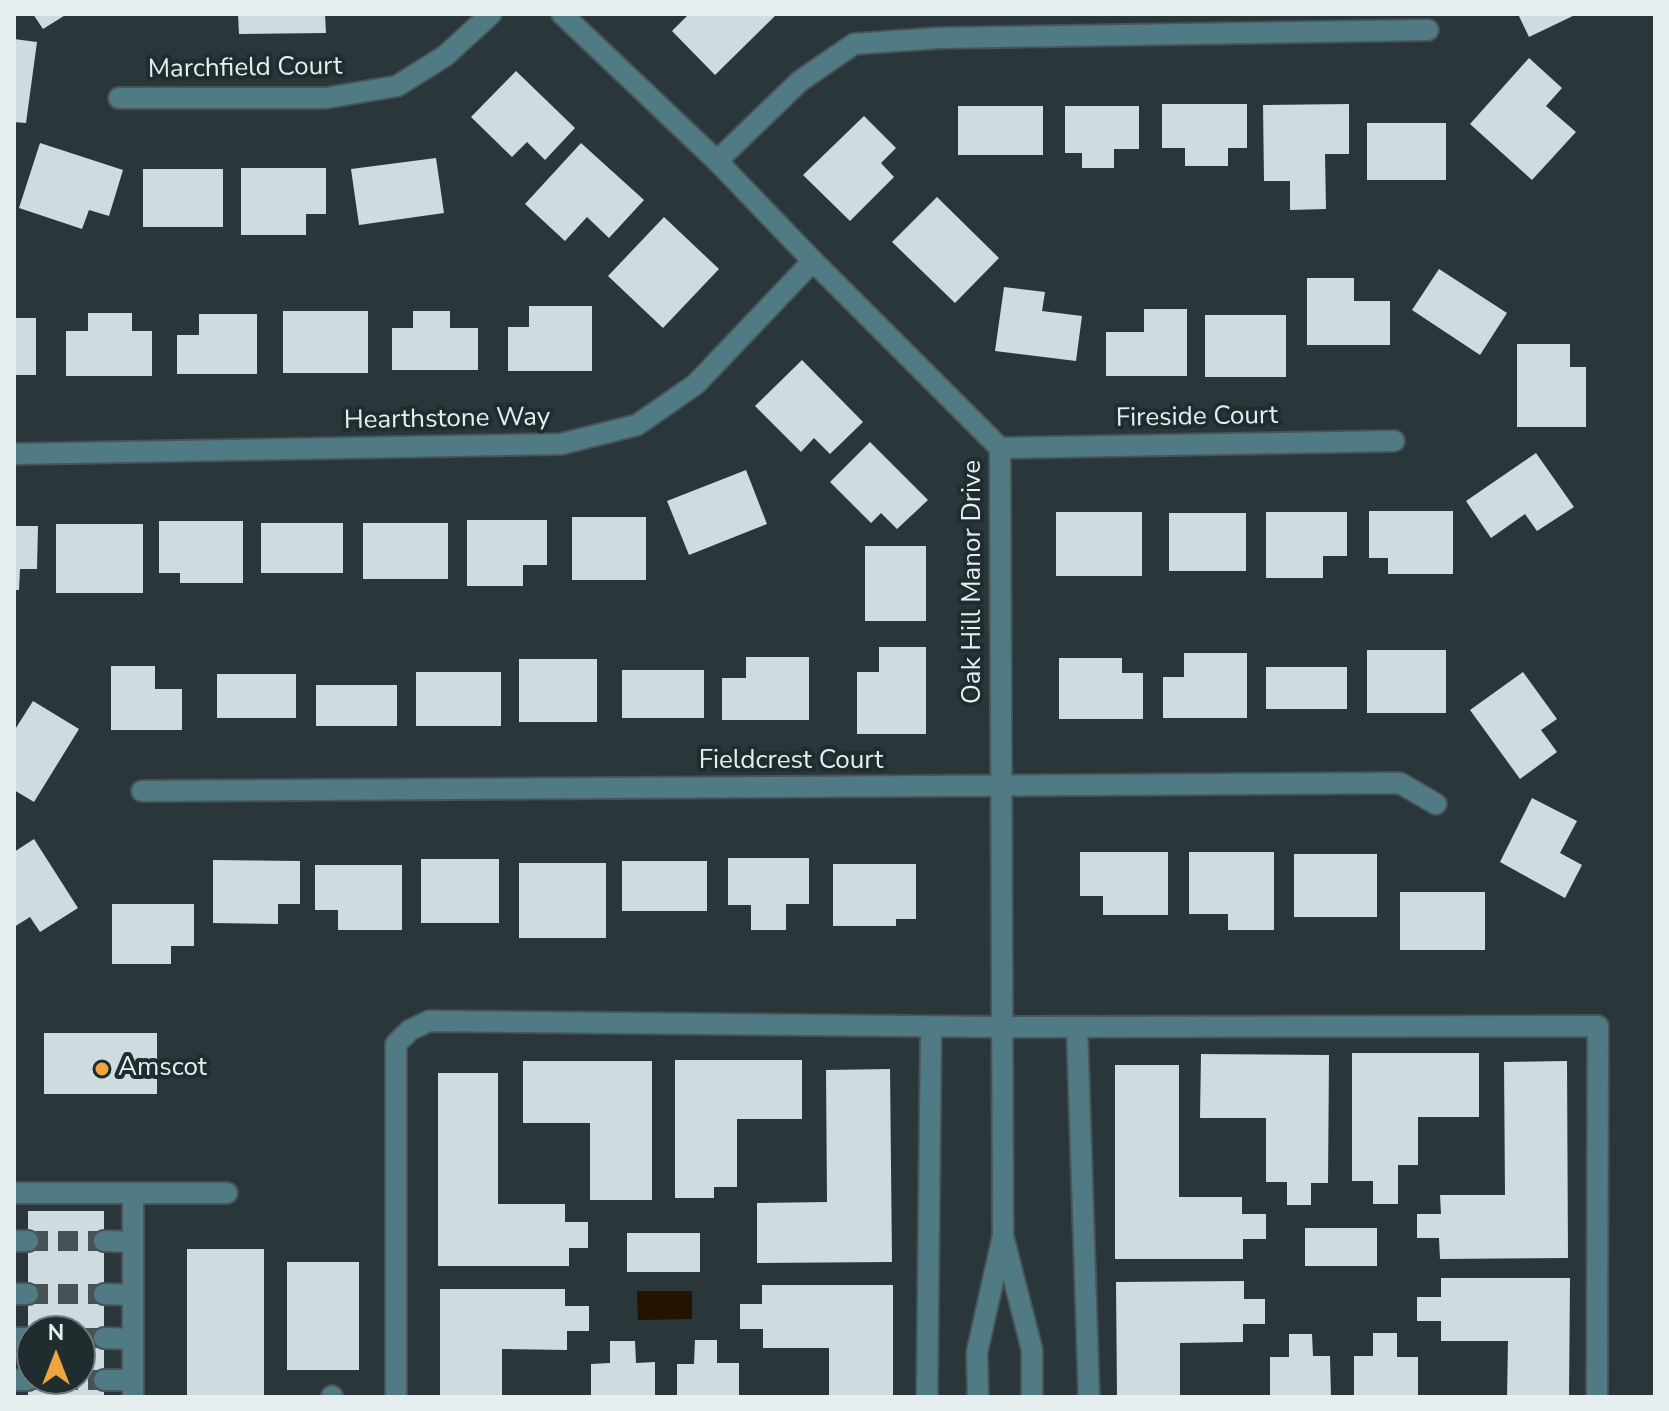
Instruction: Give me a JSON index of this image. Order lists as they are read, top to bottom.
{
  "streets": {
    "street": [
      "Marchfield Court",
      "Fireside Court",
      "Hearthstone Way",
      "Oak Hill Manor Drive",
      "Fieldcrest Court"
    ]
  },
  "crossings": [
    ["Fireside Court", "Oak Hill Manor Drive"],
    ["Hearthstone Way", "Oak Hill Manor Drive"],
    ["Oak Hill Manor Drive", "Fieldcrest Court"]
  ],
  "places": ["Amscot"],
  "north": "top"
}
